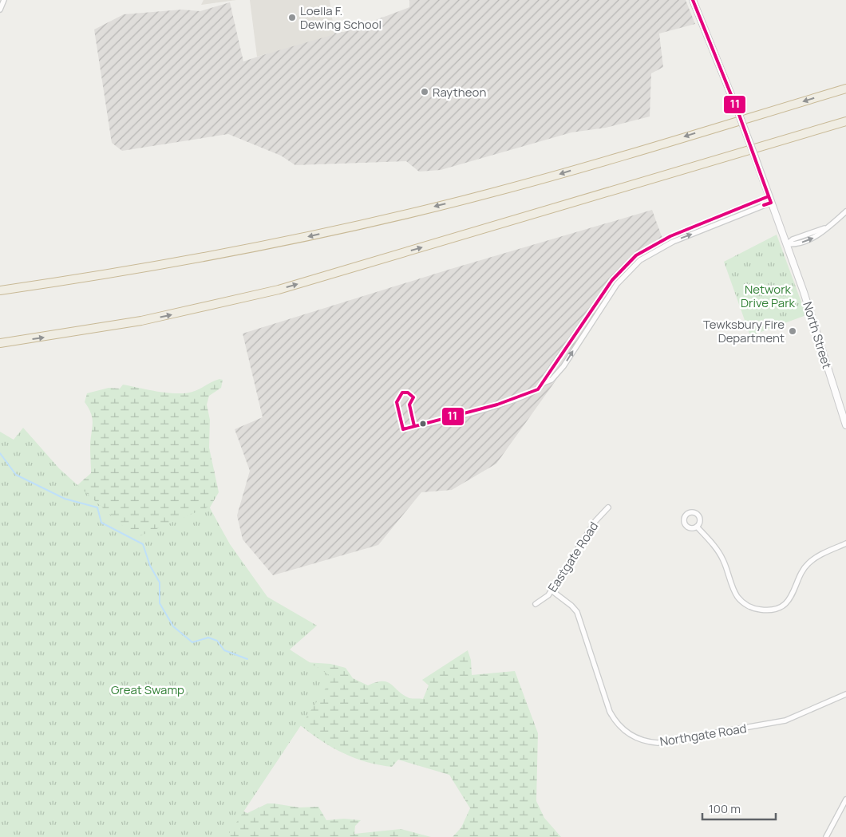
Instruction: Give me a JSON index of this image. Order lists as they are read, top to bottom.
{
  "streets": {
    "main road": ["North Street"],
    "street": ["Eastgate Road", "Northgate Road"]
  },
  "crossings": [
    ["Eastgate Road", "Northgate Road"]
  ],
  "parks": ["Network Drive Park", "Great Swamp"],
  "places": ["Loella F. Dewing School", "Raytheon", "Tewksbury Fire Department"],
  "lines": ["transit line 11"],
  "scale_bar": "100 m"
}
